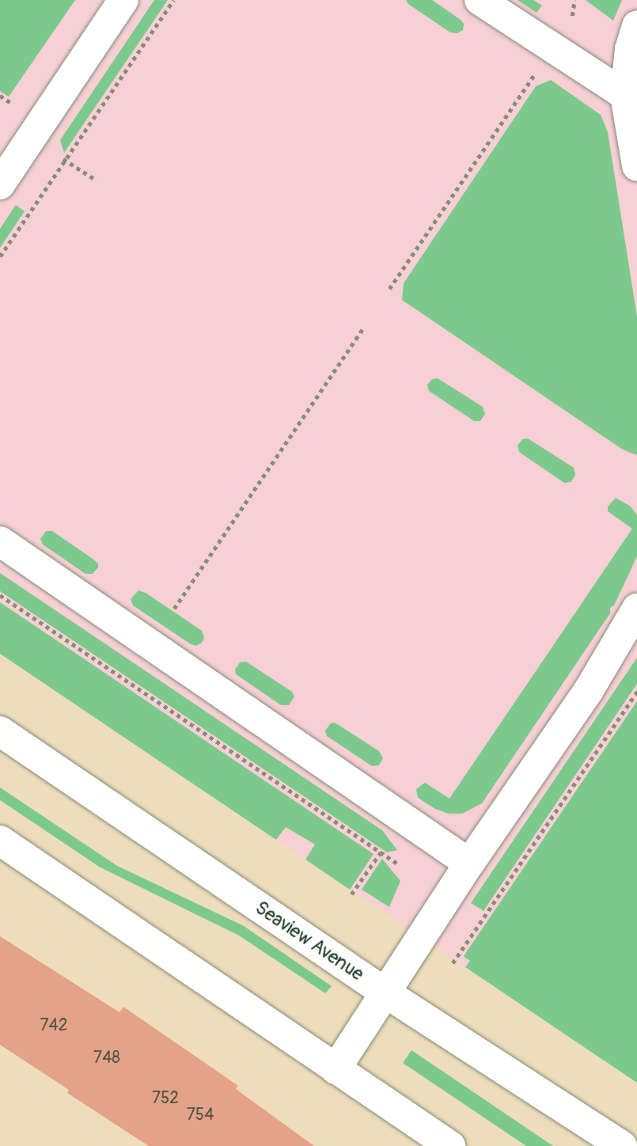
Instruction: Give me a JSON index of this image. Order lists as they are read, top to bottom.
{
  "streets": {
    "street": ["Seaview Avenue"]
  },
  "house_numbers": [
    "742",
    "748",
    "752",
    "754"
  ]
}
